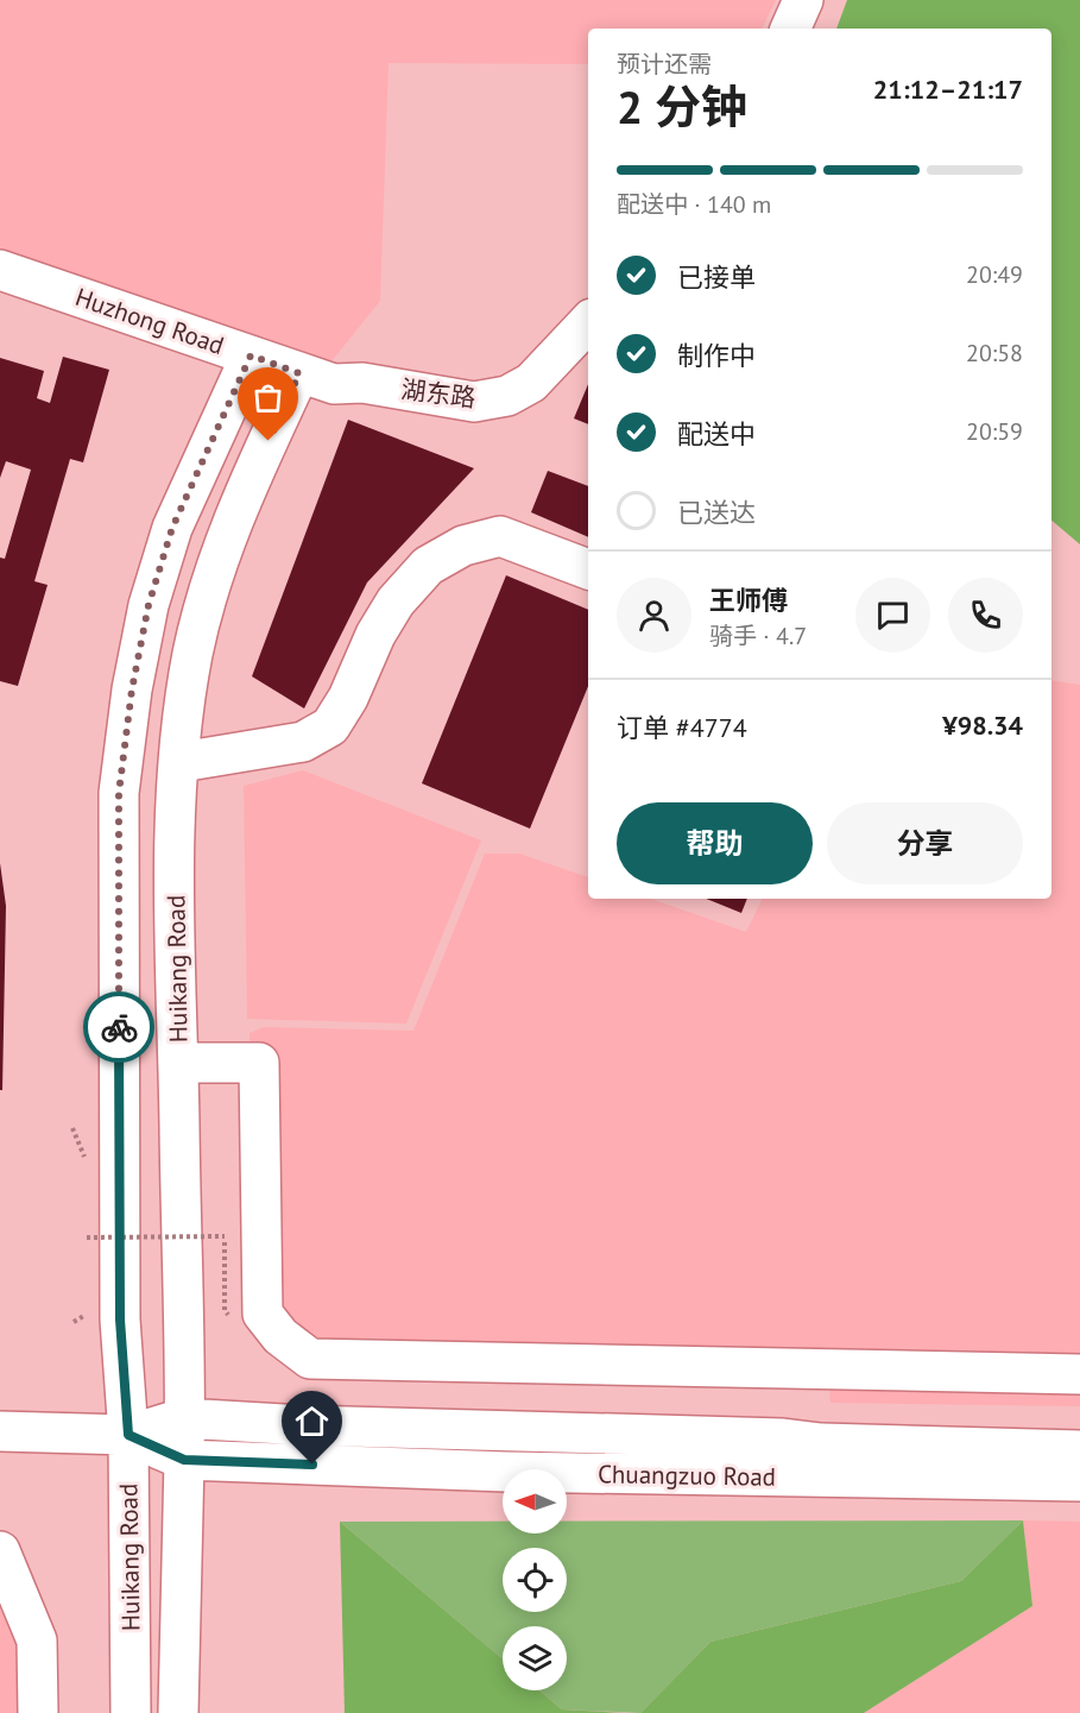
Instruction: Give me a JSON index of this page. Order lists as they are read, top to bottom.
{
  "streets": {
    "street": [
      "Huzhong Road",
      "湖东路",
      "Huikang Road",
      "Chuangzuo Road"
    ]
  },
  "crossings": [
    ["Huzhong Road", "湖东路"],
    ["Huzhong Road", "Huikang Road"],
    ["湖东路", "Huikang Road"],
    ["Huikang Road", "Chuangzuo Road"]
  ],
  "north": "left",
  "page": {
    "heading": ["2 分钟", "预计还需", "21:12–21:17"],
    "panel": [
      "王师傅",
      "骑手 · 4.7",
      "订单 #4774",
      "¥98.34"
    ],
    "bar": "配送中 · 140 m",
    "list": [
      ["已接单", "20:49"],
      ["制作中", "20:58"],
      ["配送中", "20:59"],
      "已送达"
    ],
    "buttons": ["帮助", "分享"]
  }
}
